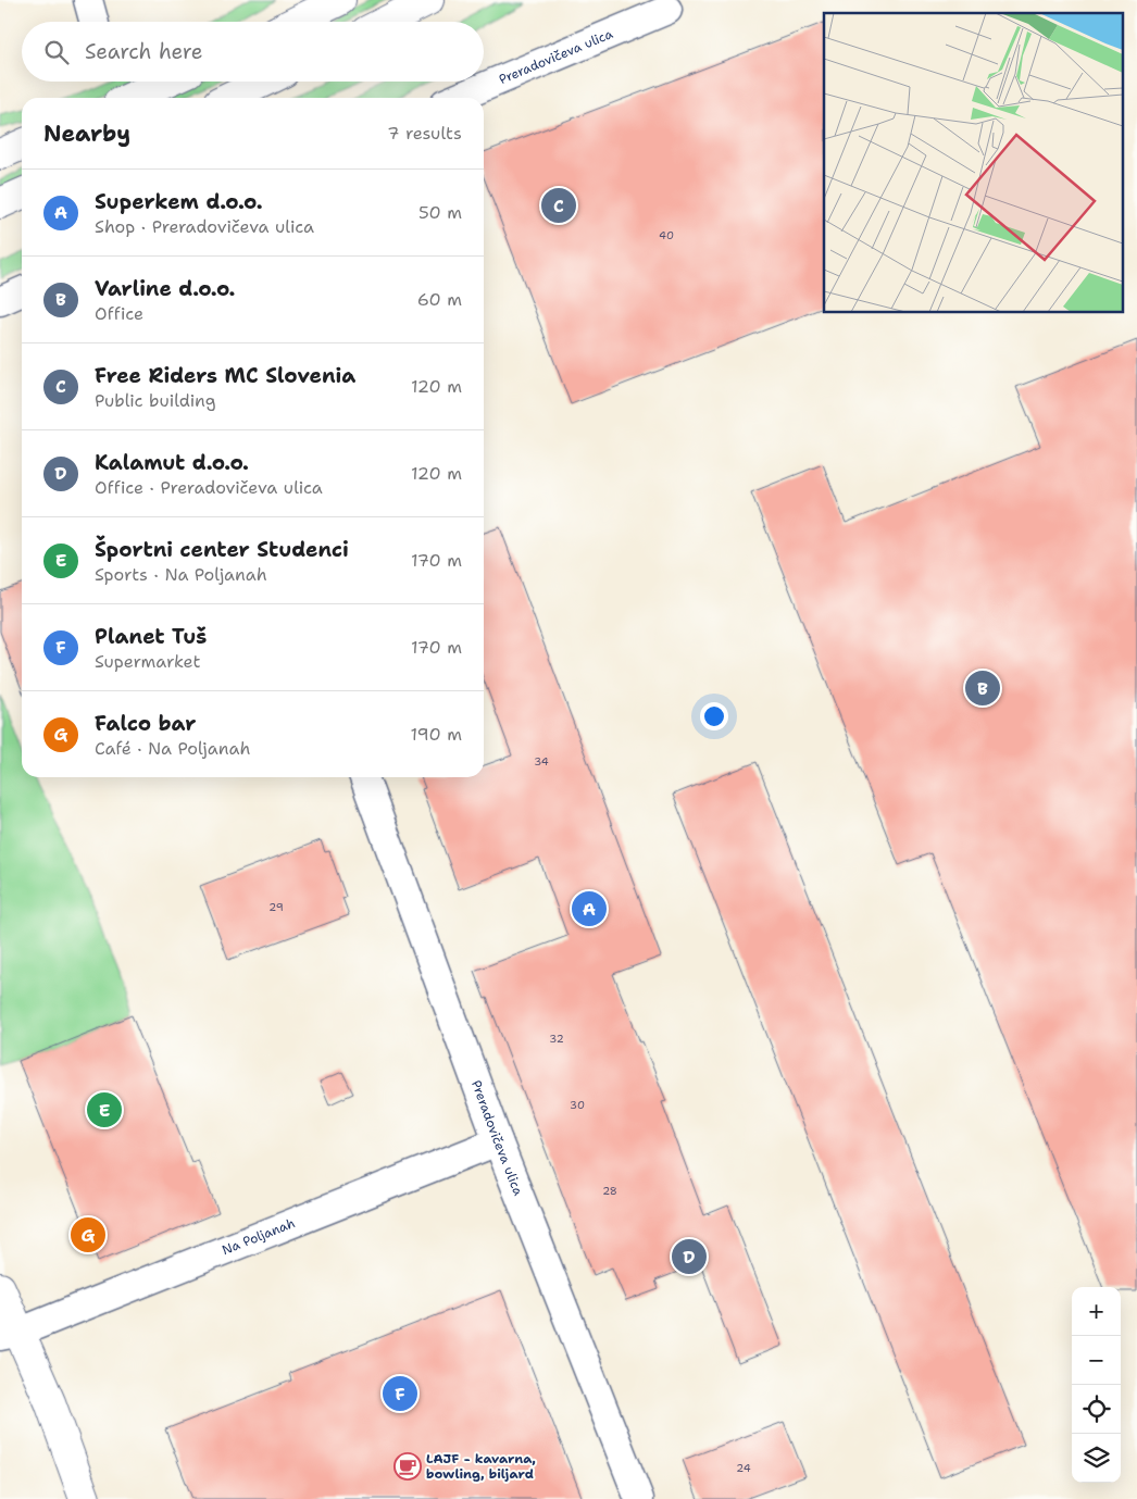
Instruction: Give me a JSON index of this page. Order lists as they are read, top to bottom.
{
  "streets": {
    "street": ["Preradovičeva ulica", "Na Poljanah"]
  },
  "crossings": [
    ["Preradovičeva ulica", "Na Poljanah"]
  ],
  "places": {
    "cafe": ["LAJF - kavarna, bowling, biljard"]
  },
  "house_numbers": [
    "40",
    "34",
    "29",
    "32",
    "30",
    "28",
    "24"
  ],
  "page": {
    "search": "Search here",
    "heading": ["Nearby", "7 results"],
    "list": [
      {
        "mark": "A",
        "name": "Superkem d.o.o.",
        "note": "Shop · Preradovičeva ulica",
        "value": "50 m"
      },
      {
        "mark": "B",
        "name": "Varline d.o.o.",
        "note": "Office",
        "value": "60 m"
      },
      {
        "mark": "C",
        "name": "Free Riders MC Slovenia",
        "note": "Public building",
        "value": "120 m"
      },
      {
        "mark": "D",
        "name": "Kalamut d.o.o.",
        "note": "Office · Preradovičeva ulica",
        "value": "120 m"
      },
      {
        "mark": "E",
        "name": "Športni center Studenci",
        "note": "Sports · Na Poljanah",
        "value": "170 m"
      },
      {
        "mark": "F",
        "name": "Planet Tuš",
        "note": "Supermarket",
        "value": "170 m"
      },
      {
        "mark": "G",
        "name": "Falco bar",
        "note": "Café · Na Poljanah",
        "value": "190 m"
      }
    ],
    "pins": [
      "C",
      "B",
      "A",
      "E",
      "G",
      "D",
      "F"
    ],
    "map_buttons": ["+", "−"]
  }
}
